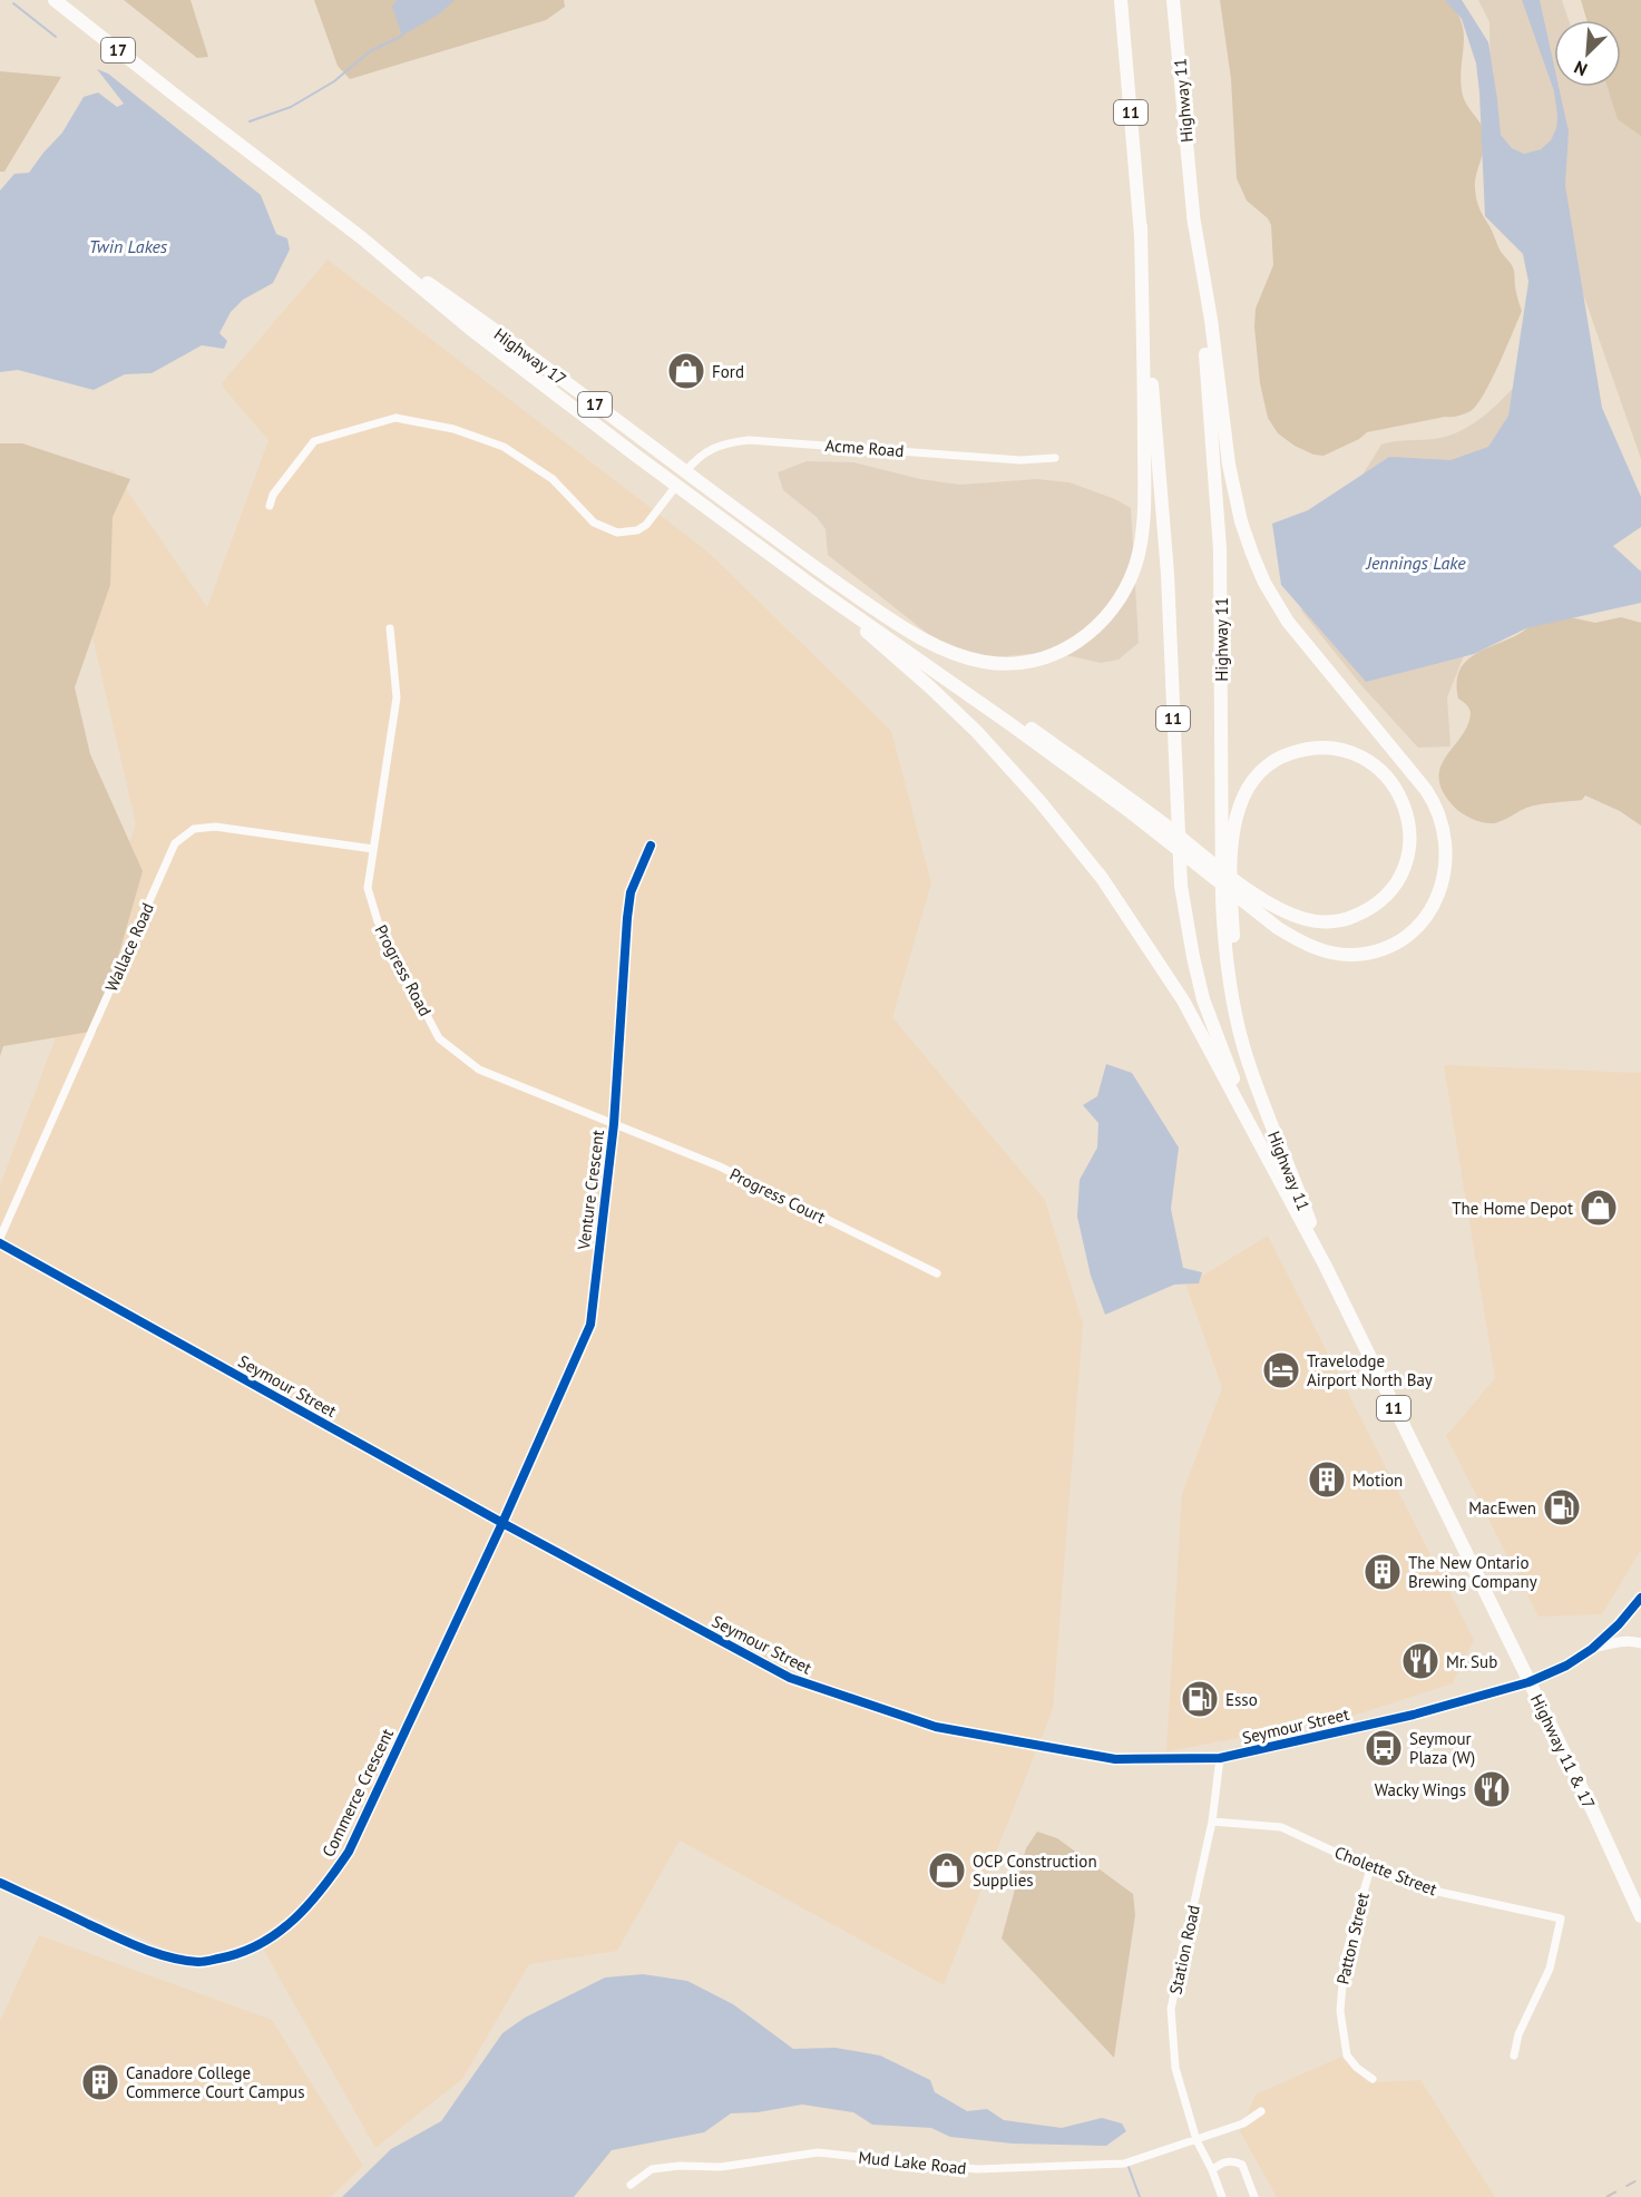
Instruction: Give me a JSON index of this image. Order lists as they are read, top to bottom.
{
  "streets": {
    "highway": [
      "17",
      "Highway 11",
      "11",
      "Highway 17",
      "Highway 11 & 17"
    ],
    "street": [
      "Acme Road",
      "Wallace Road",
      "Progress Road",
      "Venture Crescent",
      "Progress Court",
      "Seymour Street",
      "Commerce Crescent",
      "Cholette Street",
      "Patton Street",
      "Station Road",
      "Mud Lake Road"
    ]
  },
  "crossings": [
    ["Highway 11", "Highway 11 & 17"],
    ["Highway 17", "Acme Road"],
    ["Wallace Road", "Progress Road"],
    ["Progress Road", "Venture Crescent"],
    ["Progress Road", "Progress Court"],
    ["Venture Crescent", "Progress Court"],
    ["Venture Crescent", "Seymour Street"],
    ["Venture Crescent", "Commerce Crescent"],
    ["Seymour Street", "Highway 11 & 17"],
    ["Seymour Street", "Commerce Crescent"],
    ["Seymour Street", "Station Road"],
    ["Cholette Street", "Patton Street"],
    ["Cholette Street", "Station Road"],
    ["Station Road", "Mud Lake Road"]
  ],
  "water": ["Twin Lakes", "Jennings Lake"],
  "places": {
    "shop": ["Ford", "The Home Depot", "OCP Construction Supplies"],
    "hotel": ["Travelodge Airport North Bay"],
    "building": ["Motion", "The New Ontario Brewing Company", "Canadore College Commerce Court Campus"],
    "fuel station": ["MacEwen", "Esso"],
    "restaurant": ["Mr. Sub", "Wacky Wings"],
    "bus stop": ["Seymour Plaza (W)"]
  },
  "north": "bottom left"
}
